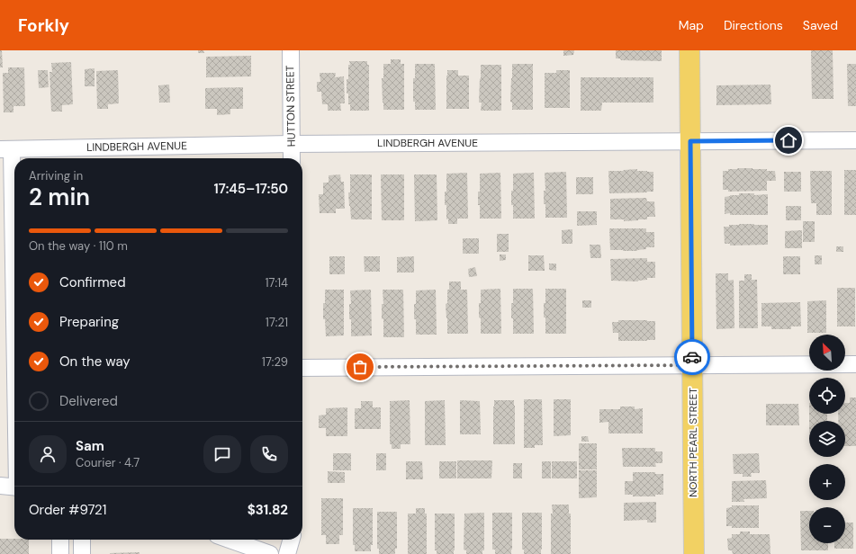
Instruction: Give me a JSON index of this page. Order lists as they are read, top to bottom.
{
  "streets": {
    "main road": ["NORTH PEARL STREET"],
    "street": ["HUTTON STREET", "LINDBERGH AVENUE"]
  },
  "crossings": [
    ["HUTTON STREET", "LINDBERGH AVENUE"],
    ["LINDBERGH AVENUE", "NORTH PEARL STREET"]
  ],
  "north": "top left",
  "page": {
    "header": "Forkly",
    "nav": ["Map", "Directions", "Saved"],
    "heading": ["2 min", "Arriving in", "17:45–17:50"],
    "panel": [
      "Sam",
      "Courier · 4.7",
      "Order #9721",
      "$31.82"
    ],
    "bar": "On the way · 110 m",
    "list": [
      ["Confirmed", "17:14"],
      ["Preparing", "17:21"],
      ["On the way", "17:29"],
      "Delivered"
    ],
    "map_buttons": ["+", "−"]
  }
}
